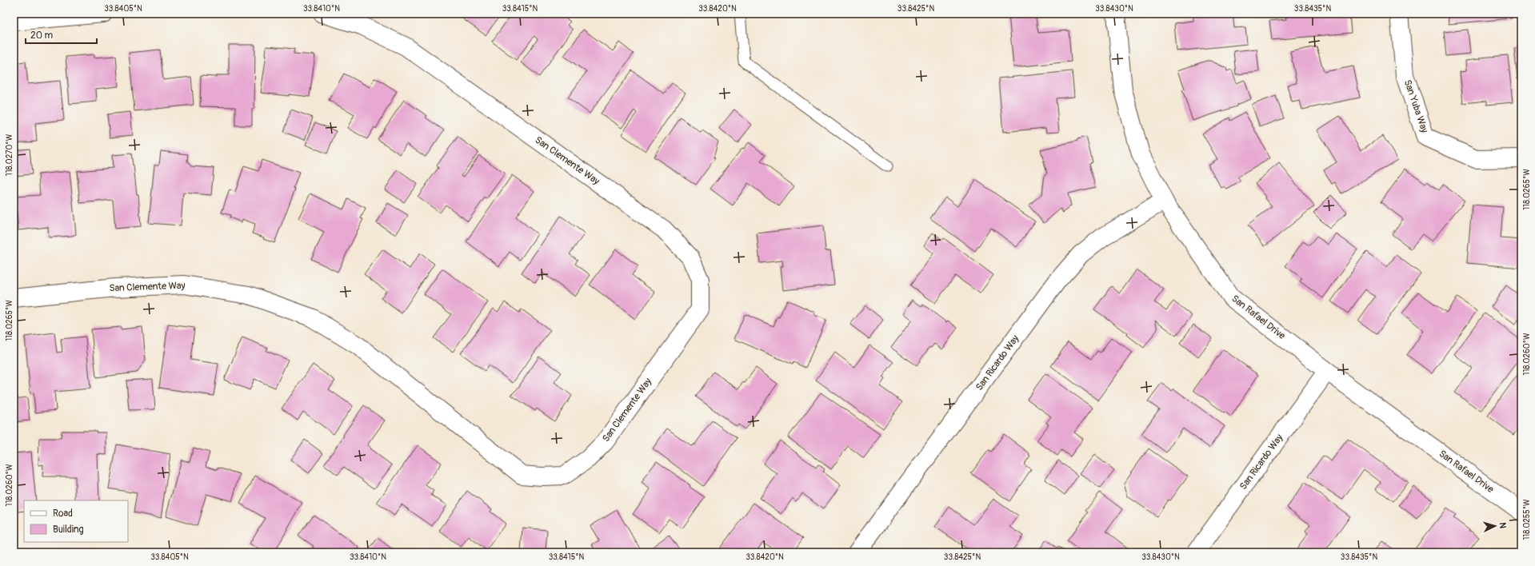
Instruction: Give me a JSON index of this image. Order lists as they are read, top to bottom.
{
  "streets": {
    "street": [
      "San Yuba Way",
      "San Clemente Way",
      "San Rafael Drive",
      "San Ricardo Way"
    ]
  },
  "crossings": [
    ["San Rafael Drive", "San Ricardo Way"]
  ],
  "legend": ["Road", "Building"],
  "scale_bar": "20 m",
  "north": "right",
  "coordinates": [
    "33.8405°N",
    "33.8410°N",
    "33.8415°N",
    "33.8420°N",
    "33.8425°N",
    "33.8430°N",
    "33.8435°N",
    "118.0270°W",
    "118.0265°W",
    "118.0260°W",
    "118.0255°W"
  ]
}
